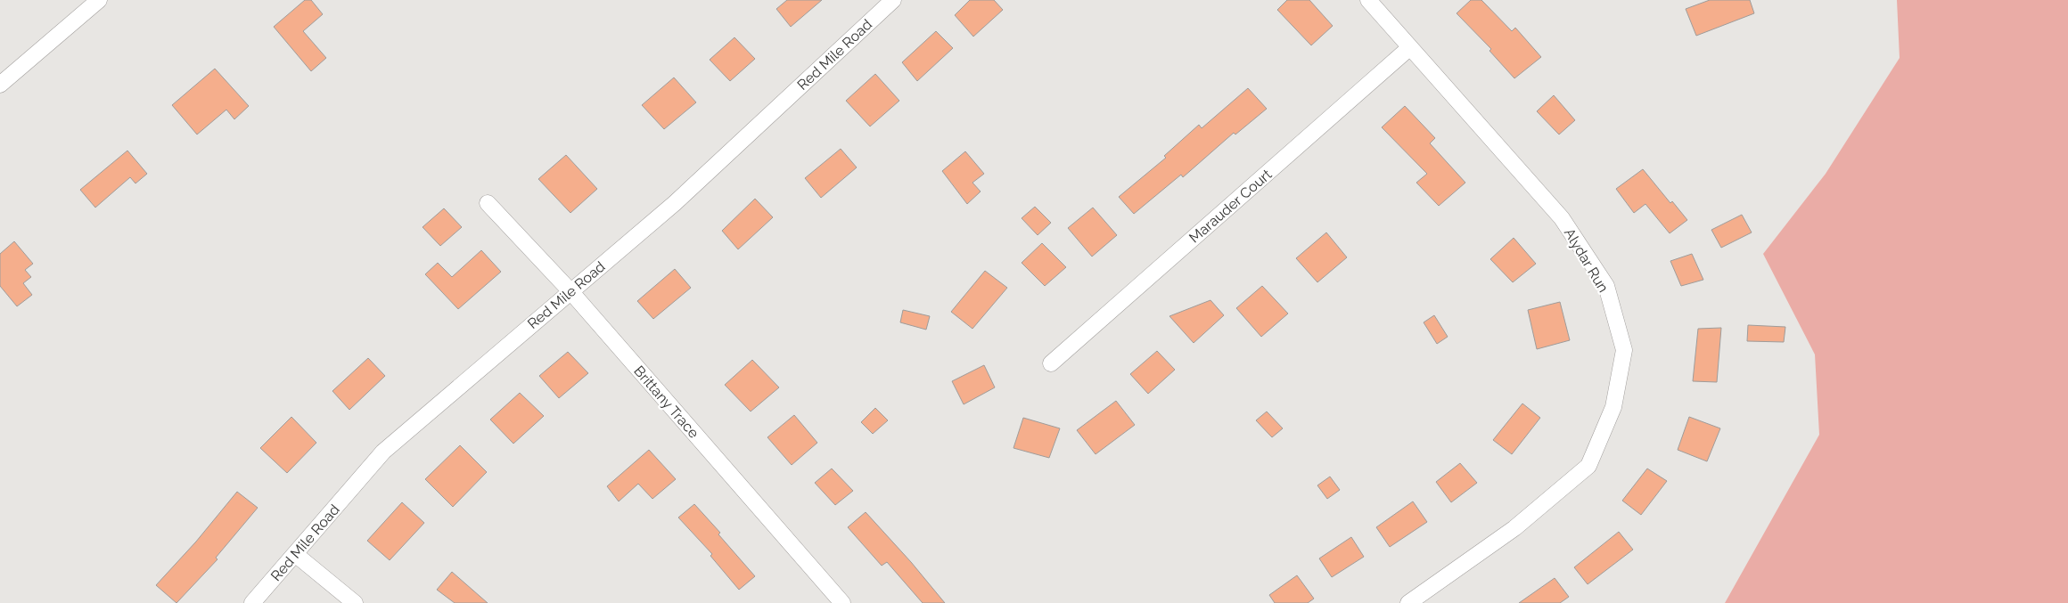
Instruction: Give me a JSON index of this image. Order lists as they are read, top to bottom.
{
  "streets": {
    "street": [
      "Red Mile Road",
      "Marauder Court",
      "Alydar Run",
      "Brittany Trace"
    ]
  },
  "crossings": [
    ["Red Mile Road", "Brittany Trace"],
    ["Marauder Court", "Alydar Run"]
  ]
}
